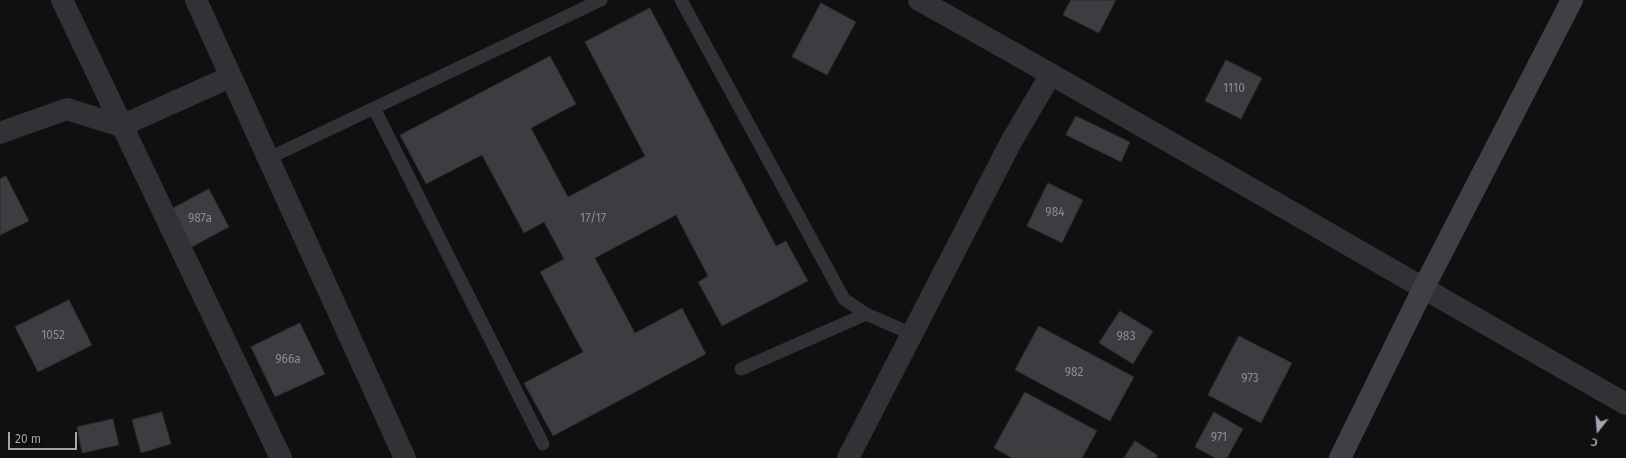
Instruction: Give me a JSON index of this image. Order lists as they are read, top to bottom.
{
  "house_numbers": [
    "1110",
    "984",
    "987а",
    "17/17",
    "1052",
    "983",
    "966а",
    "982",
    "973",
    "971"
  ],
  "scale_bar": "20 m",
  "north": "bottom"
}
